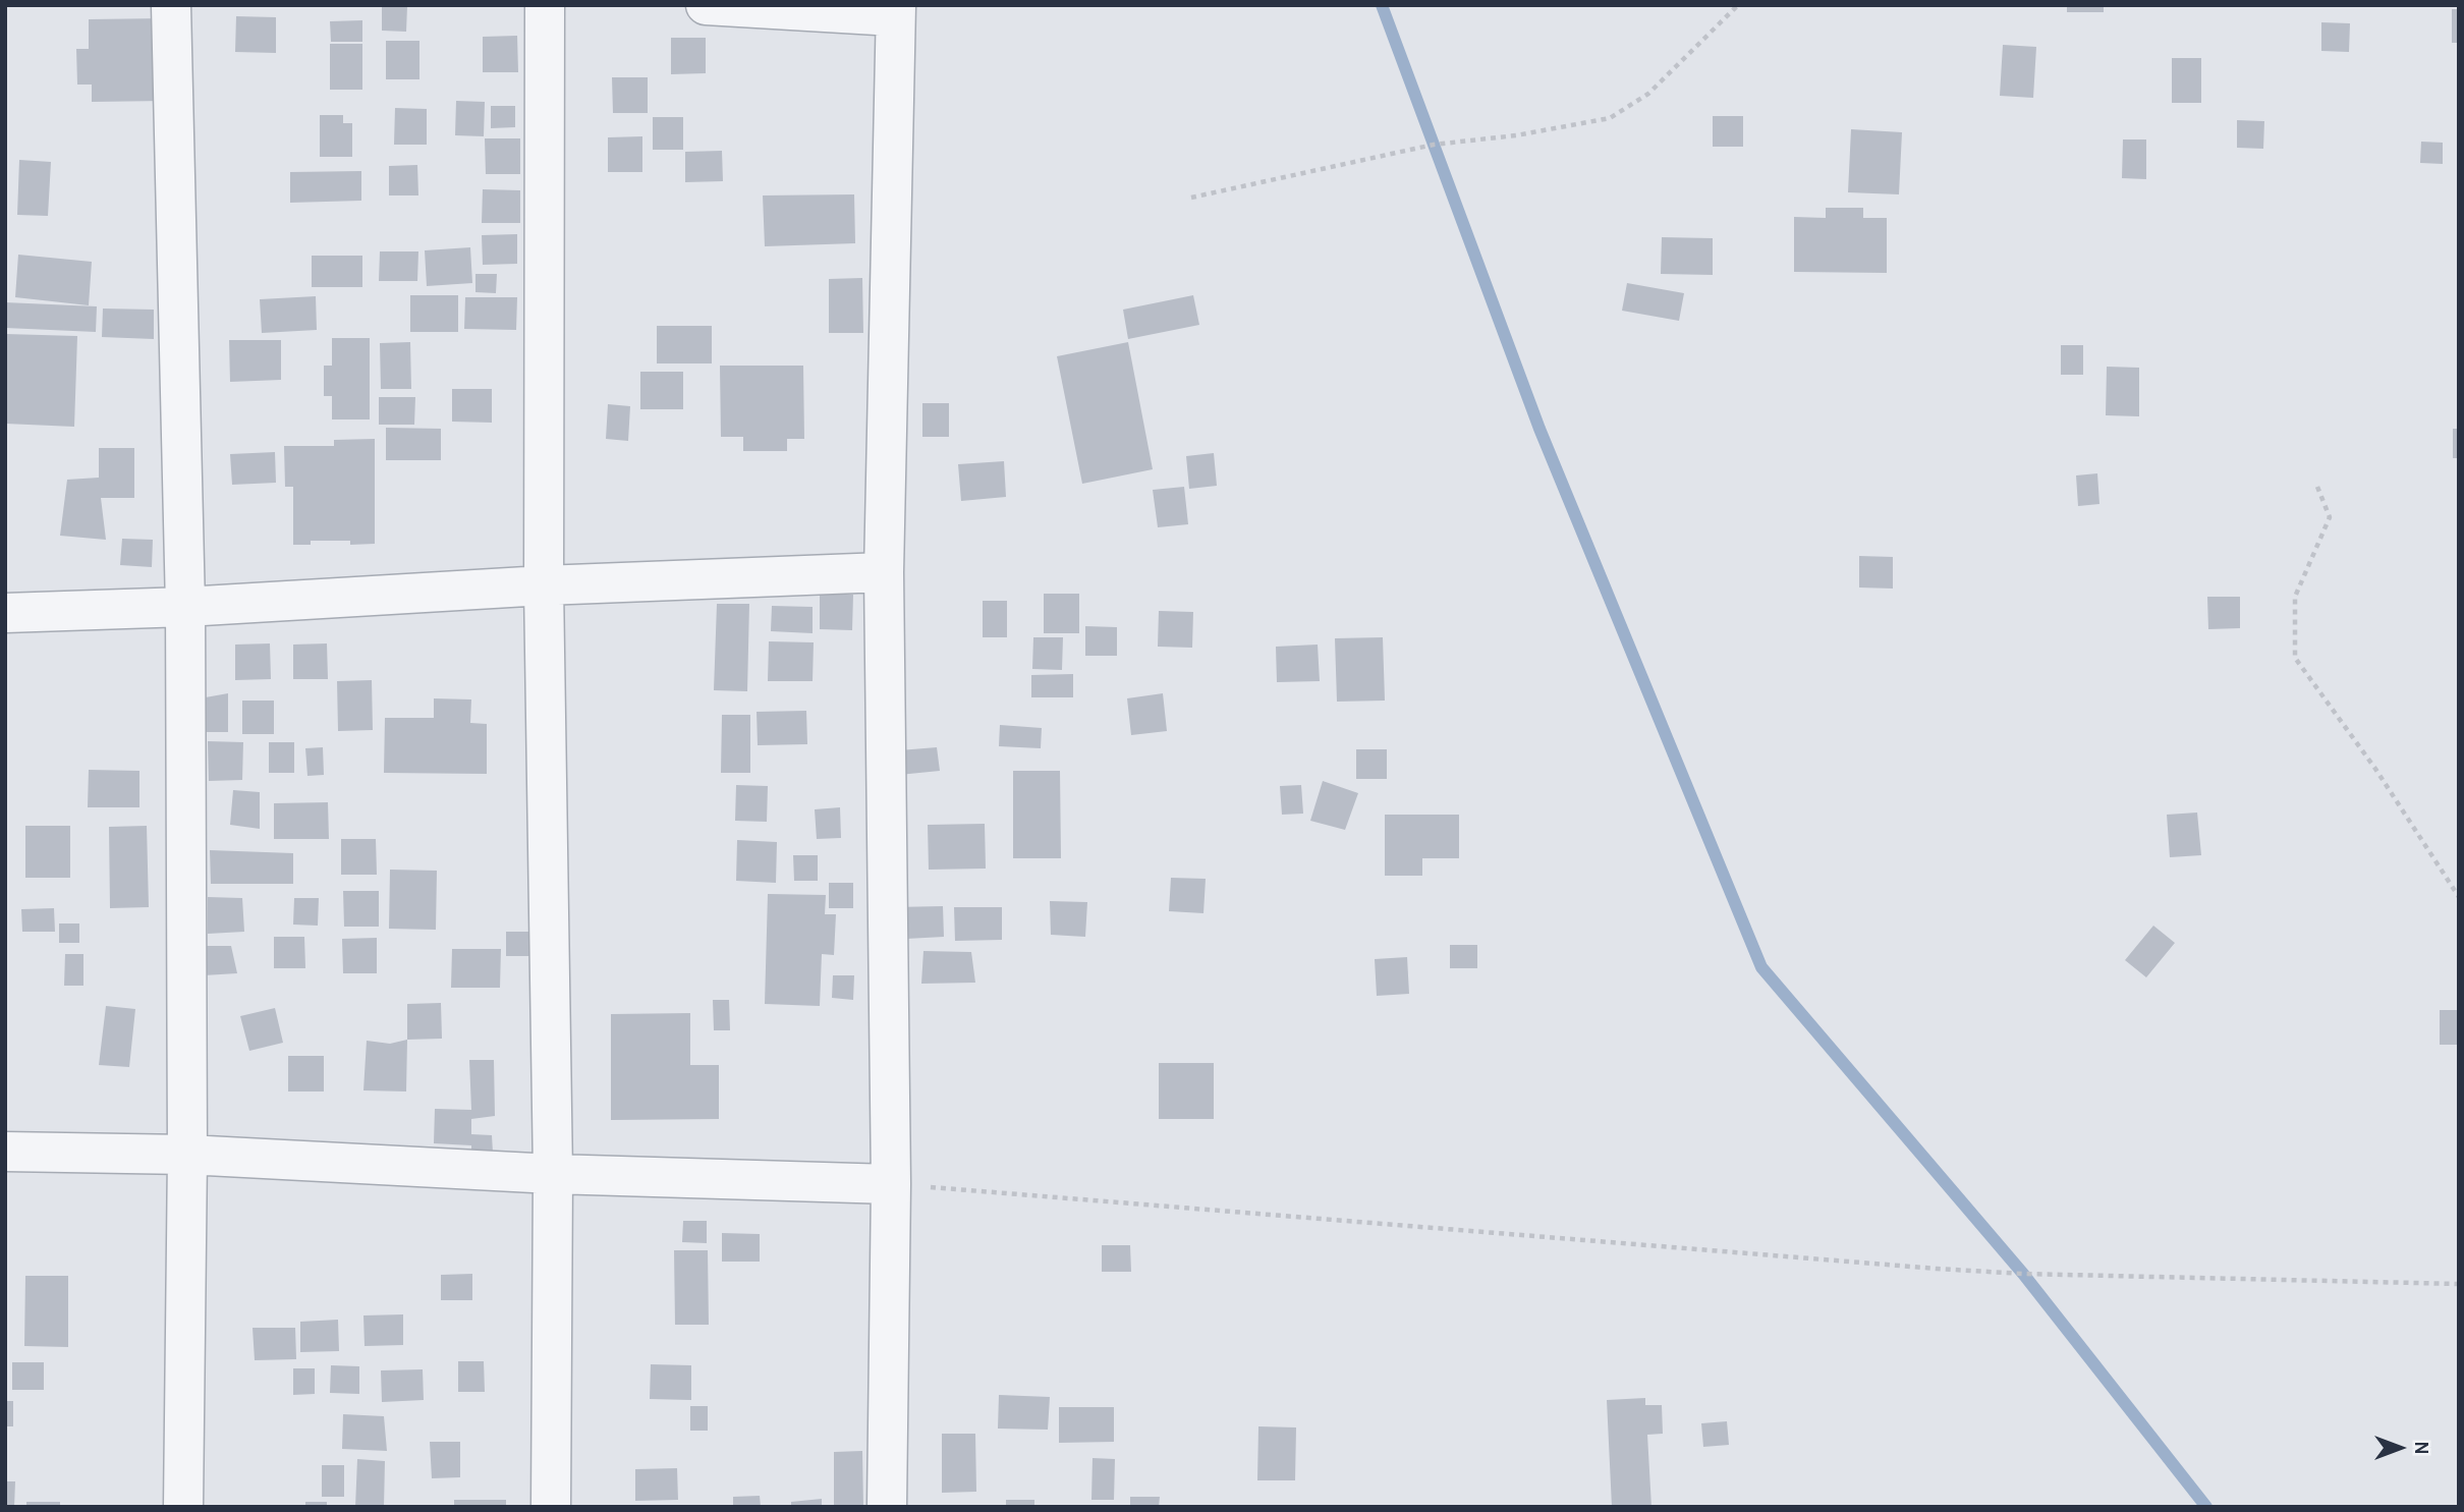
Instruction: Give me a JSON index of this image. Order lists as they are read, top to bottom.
{
  "north": "right"
}
